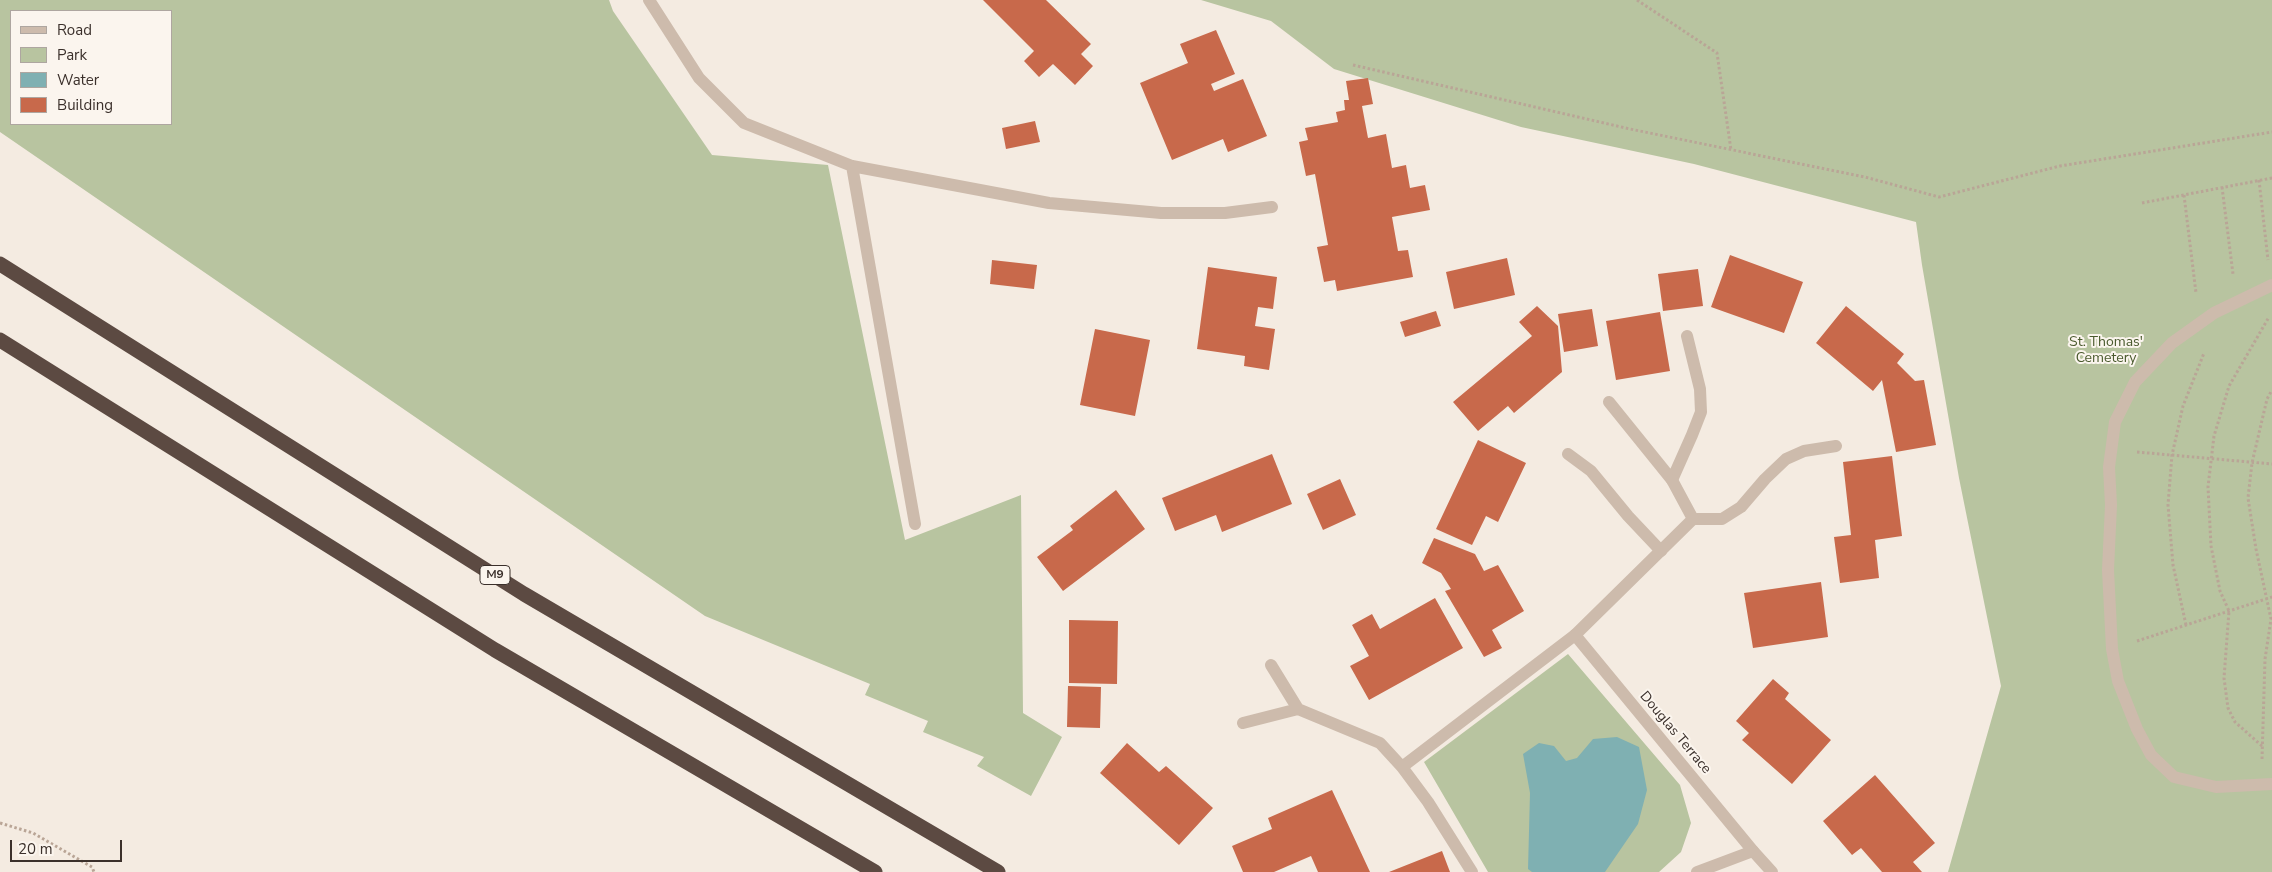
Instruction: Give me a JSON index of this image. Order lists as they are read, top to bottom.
{
  "streets": {
    "highway": ["M9"],
    "street": ["Douglas Terrace"]
  },
  "parks": ["St. Thomas' Cemetery"],
  "legend": [
    "Road",
    "Park",
    "Water",
    "Building"
  ],
  "scale_bar": "20 m"
}
